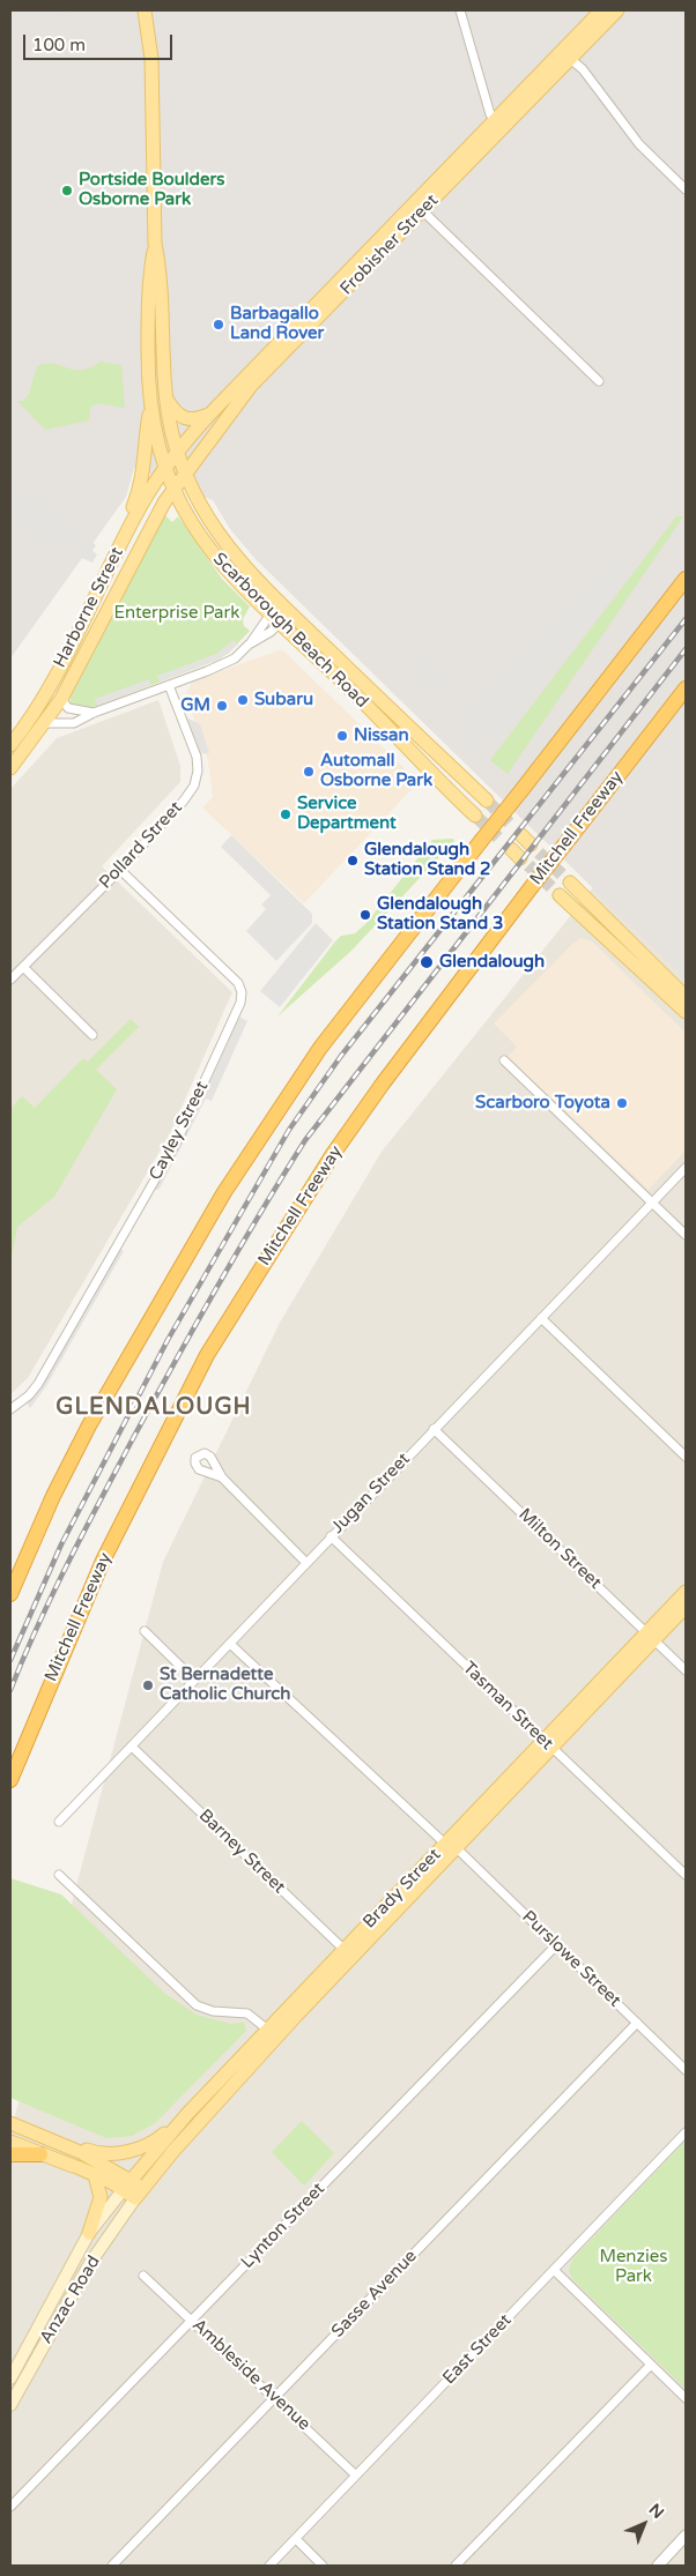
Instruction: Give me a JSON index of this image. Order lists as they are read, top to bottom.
{
  "streets": {
    "highway": ["Mitchell Freeway"],
    "main road": [
      "Frobisher Street",
      "Harborne Street",
      "Scarborough Beach Road",
      "Brady Street",
      "Anzac Road"
    ],
    "street": [
      "Pollard Street",
      "Cayley Street",
      "Jugan Street",
      "Milton Street",
      "Tasman Street",
      "Barney Street",
      "Purslowe Street",
      "Lynton Street",
      "Sasse Avenue",
      "East Street",
      "Ambleside Avenue"
    ]
  },
  "crossings": [
    ["Frobisher Street", "Harborne Street"],
    ["Frobisher Street", "Scarborough Beach Road"],
    ["Harborne Street", "Scarborough Beach Road"],
    ["Pollard Street", "Cayley Street"],
    ["Jugan Street", "Milton Street"],
    ["Jugan Street", "Tasman Street"],
    ["Jugan Street", "Barney Street"],
    ["Jugan Street", "Purslowe Street"],
    ["Milton Street", "Brady Street"],
    ["Tasman Street", "Brady Street"],
    ["Barney Street", "Brady Street"],
    ["Brady Street", "Purslowe Street"],
    ["Brady Street", "Anzac Road"],
    ["Purslowe Street", "Lynton Street"],
    ["Purslowe Street", "Sasse Avenue"],
    ["Lynton Street", "Ambleside Avenue"],
    ["Sasse Avenue", "Ambleside Avenue"],
    ["East Street", "Ambleside Avenue"]
  ],
  "districts": ["GLENDALOUGH"],
  "parks": ["Enterprise Park", "Menzies Park"],
  "places": [
    "Portside Boulders Osborne Park",
    "Barbagallo Land Rover",
    "Subaru",
    "GM",
    "Nissan",
    "Automall Osborne Park",
    "Service Department",
    "Glendalough Station Stand 2",
    "Glendalough Station Stand 3",
    "Glendalough",
    "Scarboro Toyota",
    "St Bernadette Catholic Church"
  ],
  "scale_bar": "100 m",
  "north": "top right"
}
